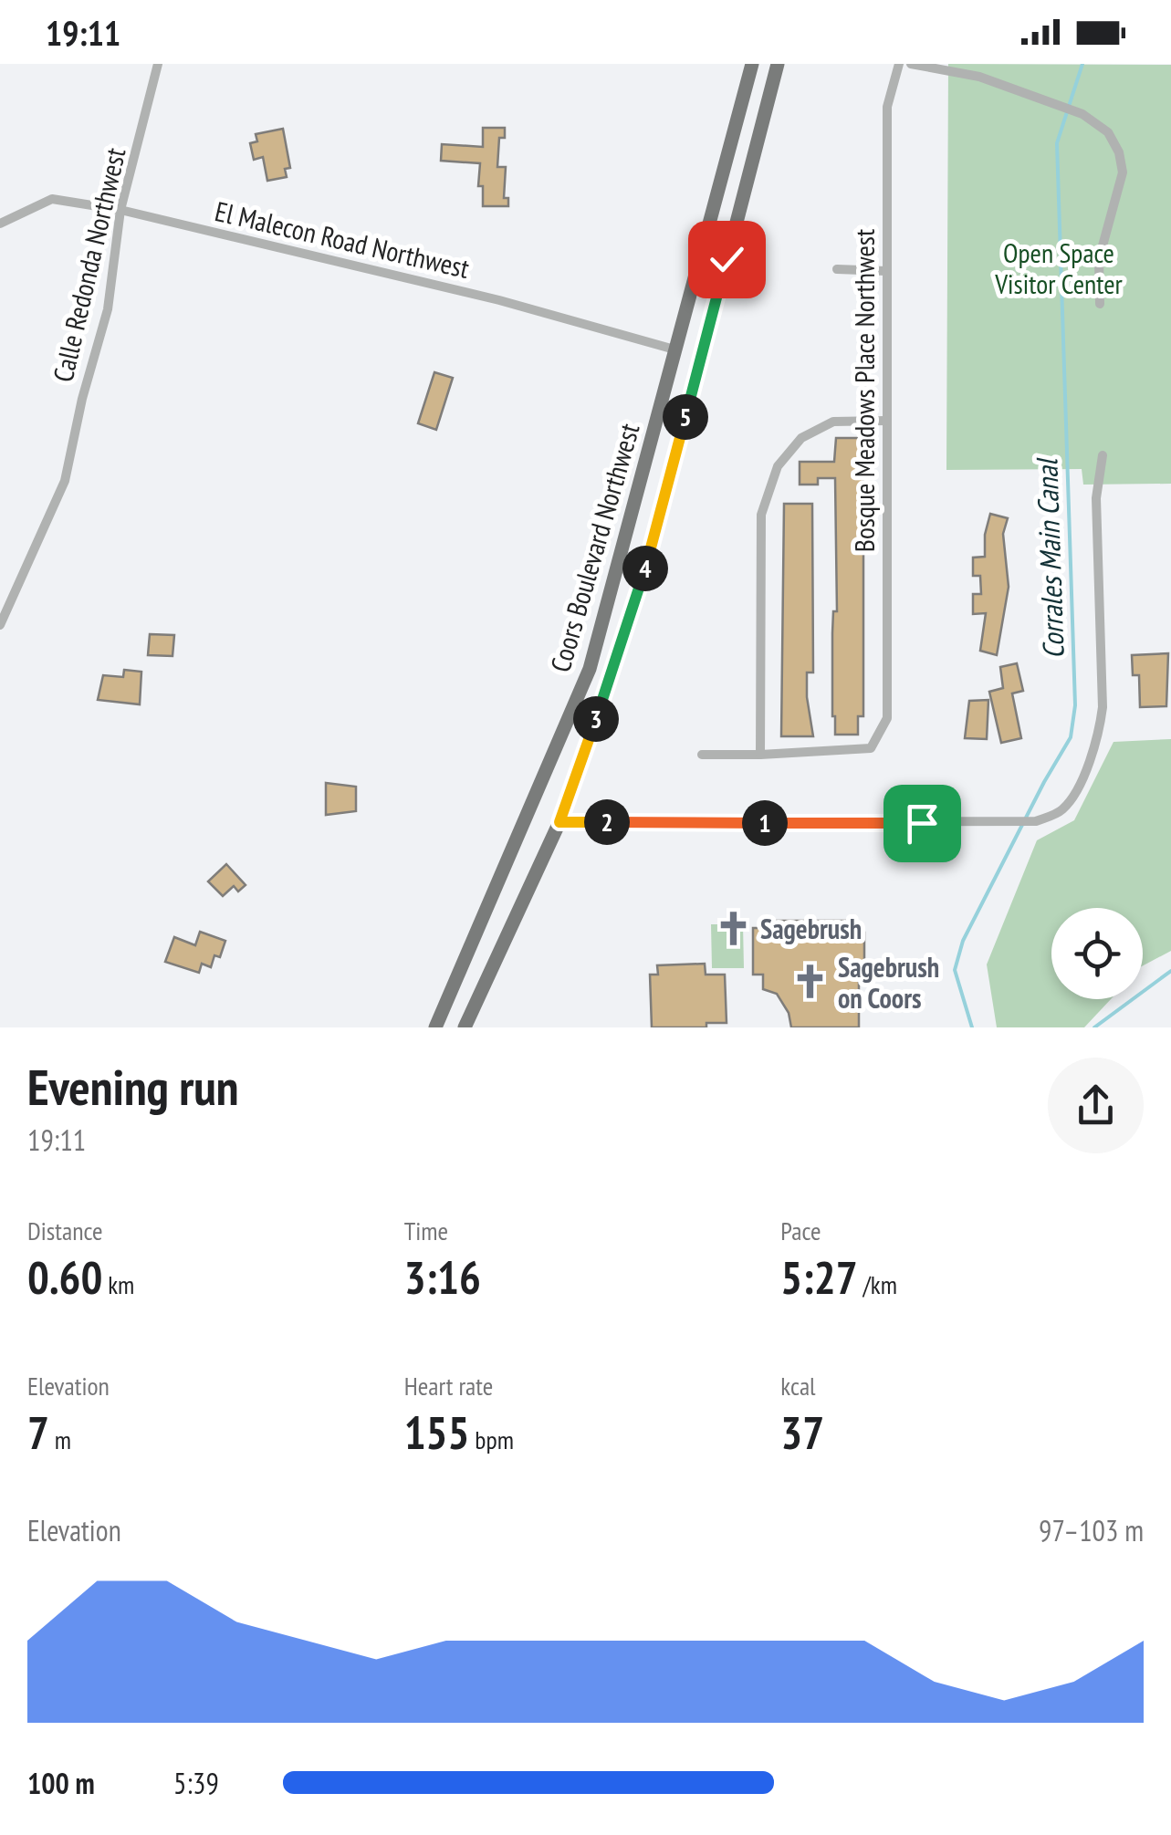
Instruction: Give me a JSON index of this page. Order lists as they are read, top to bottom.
{
  "streets": {
    "main road": ["Coors Boulevard Northwest"],
    "street": ["El Malecon Road Northwest", "Calle Redonda Northwest", "Bosque Meadows Place Northwest"]
  },
  "crossings": [
    ["El Malecon Road Northwest", "Calle Redonda Northwest"],
    ["El Malecon Road Northwest", "Coors Boulevard Northwest"]
  ],
  "water": ["Corrales Main Canal"],
  "parks": ["Open Space Visitor Center"],
  "places": {
    "church": ["Sagebrush", "Sagebrush on Coors"]
  },
  "page": {
    "status": "19:11",
    "pins": [
      "5",
      "4",
      "3",
      "2",
      "1"
    ],
    "heading": ["Evening run", "19:11"],
    "stats": [
      ["Distance", "0.60 km"],
      ["Time", "3:16"],
      ["Pace", "5:27 /km"],
      ["Elevation", "7 m"],
      ["Heart rate", "155 bpm"],
      ["kcal", "37"]
    ],
    "chart": ["Elevation", "97–103 m"],
    "list": [
      {
        "name": "100 m",
        "note": "5:39"
      }
    ]
  }
}
